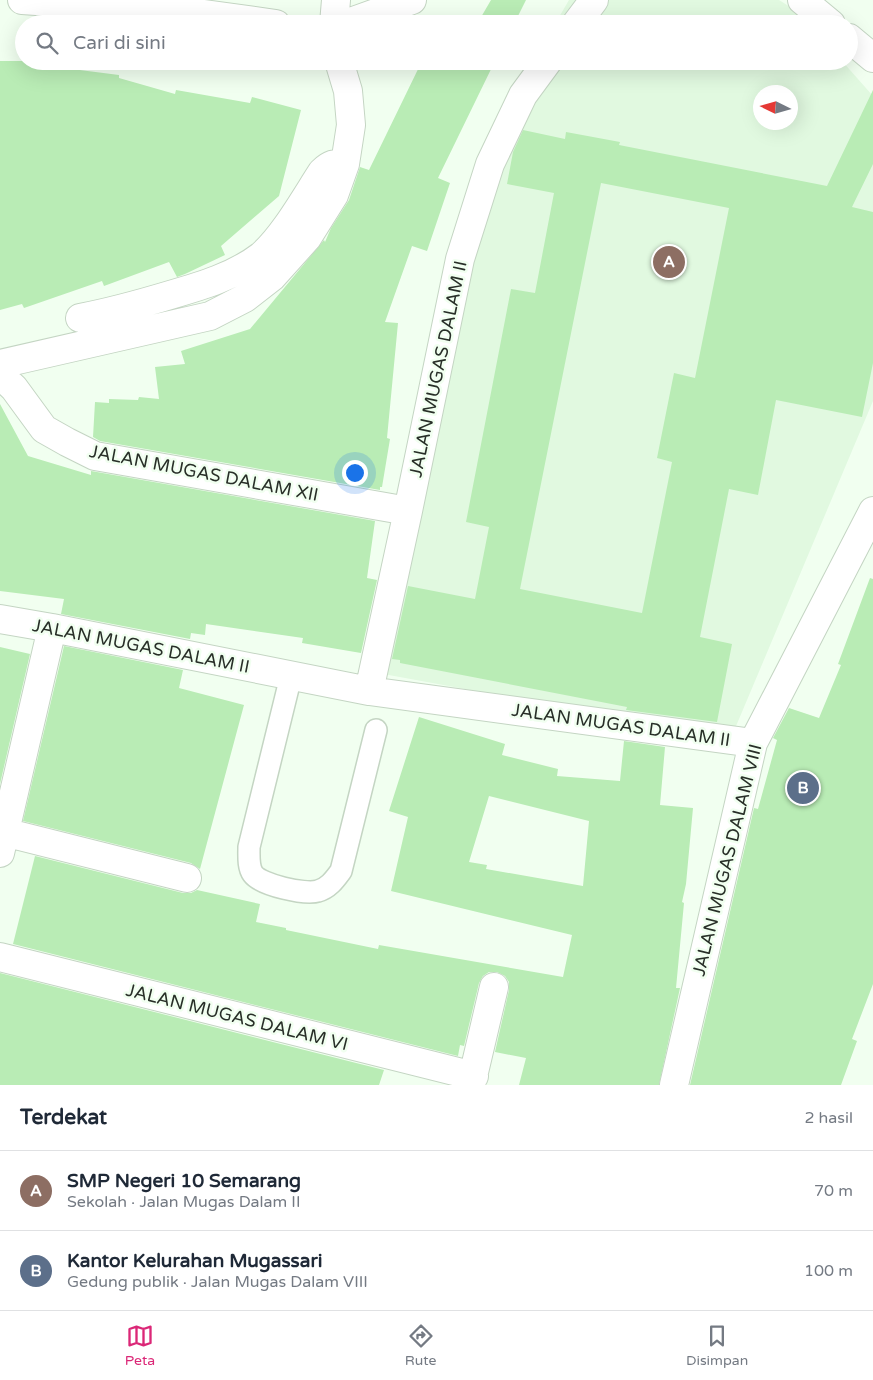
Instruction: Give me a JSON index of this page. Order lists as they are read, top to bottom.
{
  "streets": {
    "street": [
      "JALAN MUGAS DALAM II",
      "JALAN MUGAS DALAM XII",
      "JALAN MUGAS DALAM VIII",
      "JALAN MUGAS DALAM VI"
    ]
  },
  "crossings": [
    ["JALAN MUGAS DALAM II", "JALAN MUGAS DALAM XII"],
    ["JALAN MUGAS DALAM II", "JALAN MUGAS DALAM VIII"]
  ],
  "north": "left",
  "page": {
    "search": "Cari di sini",
    "pins": ["A", "B"],
    "heading": ["Terdekat", "2 hasil"],
    "list": [
      {
        "mark": "A",
        "name": "SMP Negeri 10 Semarang",
        "note": "Sekolah · Jalan Mugas Dalam II",
        "value": "70 m"
      },
      {
        "mark": "B",
        "name": "Kantor Kelurahan Mugassari",
        "note": "Gedung publik · Jalan Mugas Dalam VIII",
        "value": "100 m"
      }
    ],
    "nav": ["Peta", "Rute", "Disimpan"]
  }
}
